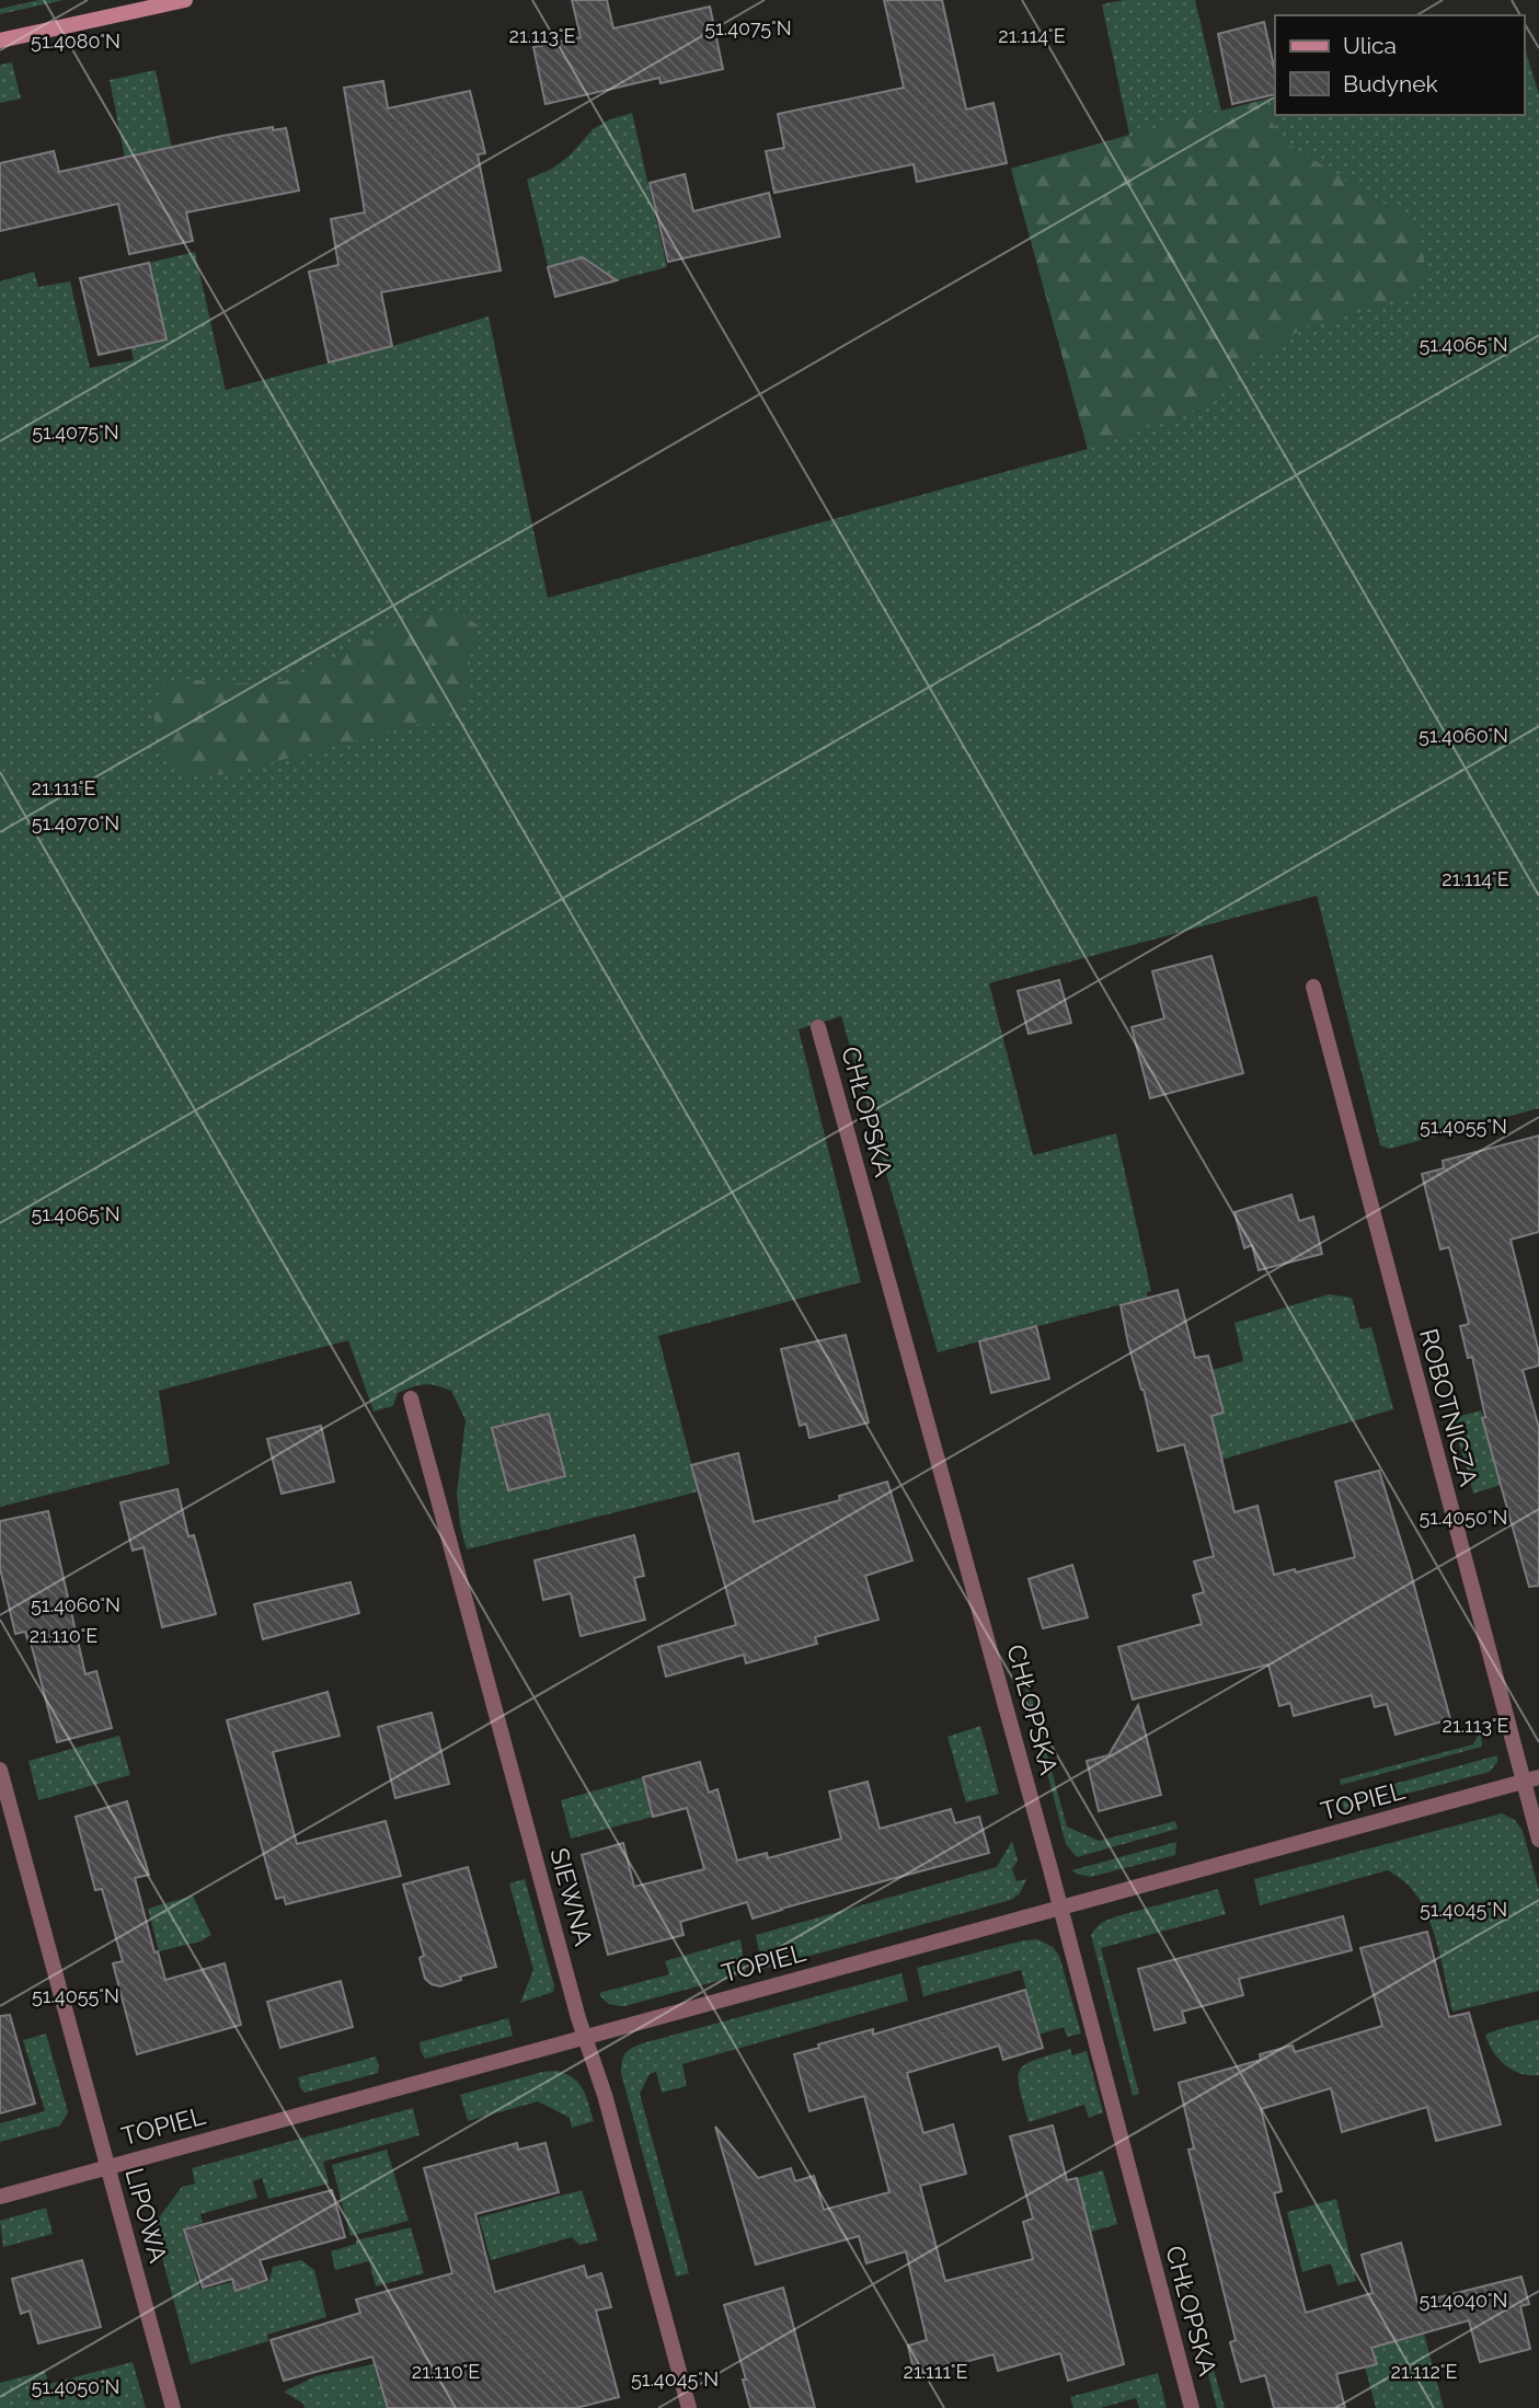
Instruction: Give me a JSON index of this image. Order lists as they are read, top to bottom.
{
  "streets": {
    "street": [
      "CHŁOPSKA",
      "ROBOTNICZA",
      "TOPIEL",
      "SIEWNA",
      "LIPOWA"
    ]
  },
  "crossings": [
    ["CHŁOPSKA", "TOPIEL"],
    ["ROBOTNICZA", "TOPIEL"],
    ["TOPIEL", "SIEWNA"],
    ["TOPIEL", "LIPOWA"]
  ],
  "legend": ["Ulica", "Budynek"],
  "coordinates": [
    "51.4075°N",
    "21.113°E",
    "21.114°E",
    "51.4080°N",
    "51.4065°N",
    "51.4060°N",
    "21.111°E",
    "51.4070°N",
    "51.4055°N",
    "51.4050°N",
    "21.110°E",
    "51.4045°N",
    "51.4040°N",
    "21.112°E"
  ]
}
